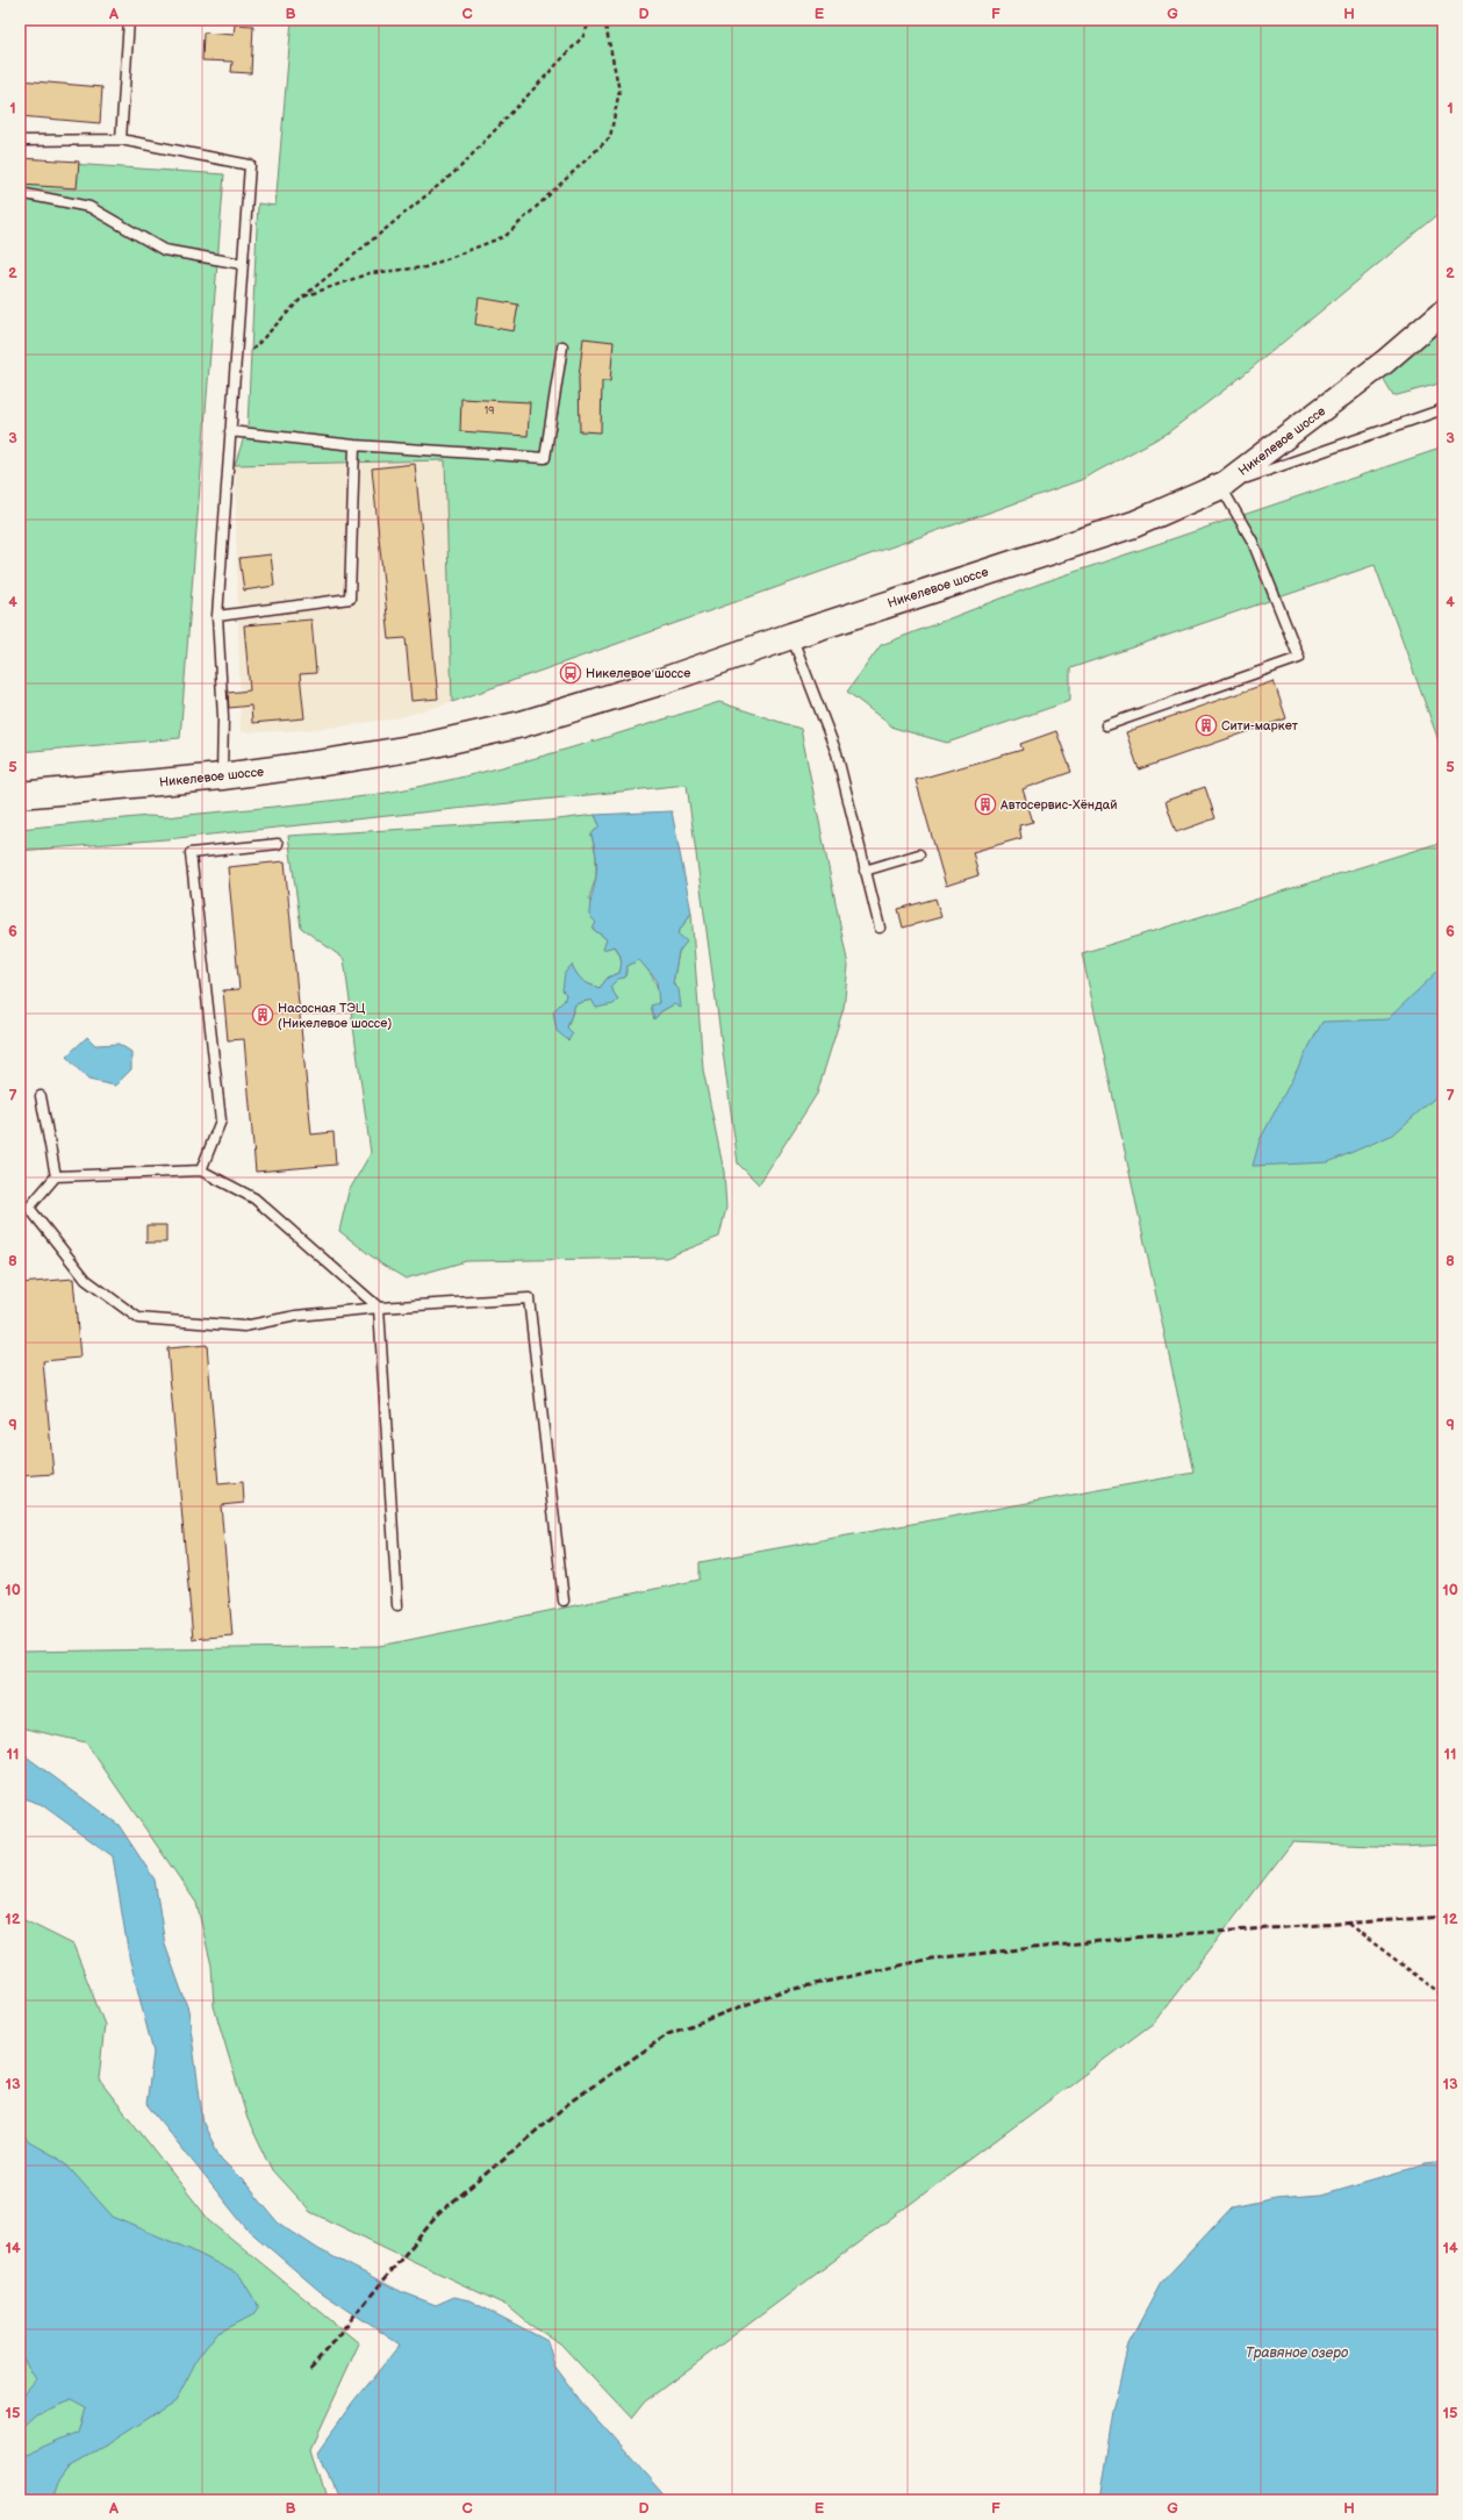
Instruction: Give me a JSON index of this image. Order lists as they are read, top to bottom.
{
  "streets": {
    "main road": ["Никелевое шоссе"]
  },
  "water": ["Травяное озеро"],
  "places": {
    "bus stop": ["Никелевое шоссе"],
    "building": ["Сити-маркет", "Автосервис-Хёндай", "Насосная ТЭЦ (Никелевое шоссе)"]
  },
  "house_numbers": ["19"],
  "grid": {
    "columns": [
      "A",
      "B",
      "C",
      "D",
      "E",
      "F",
      "G",
      "H"
    ],
    "rows": [
      "1",
      "2",
      "3",
      "4",
      "5",
      "6",
      "7",
      "8",
      "9",
      "10",
      "11",
      "12",
      "13",
      "14",
      "15"
    ]
  }
}
